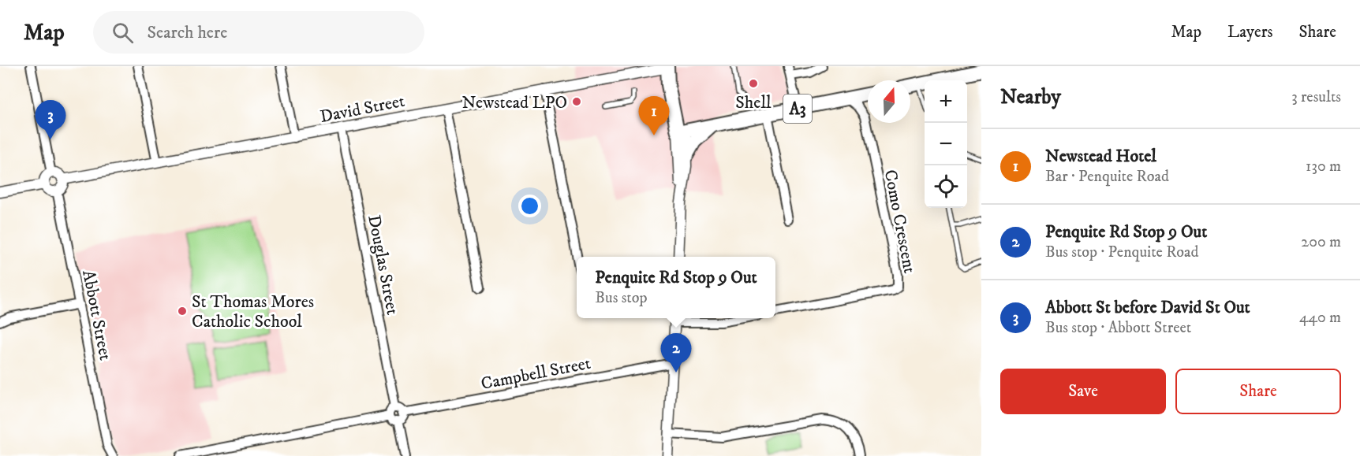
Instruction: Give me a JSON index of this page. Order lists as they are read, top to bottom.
{
  "streets": {
    "highway": ["A3"],
    "street": [
      "David Street",
      "Como Crescent",
      "Douglas Street",
      "Abbott Street",
      "Campbell Street"
    ]
  },
  "crossings": [
    ["David Street", "Douglas Street"],
    ["David Street", "Abbott Street"],
    ["A3", "Como Crescent"],
    ["Douglas Street", "Campbell Street"]
  ],
  "places": ["Shell", "Newstead LPO", "St Thomas Mores Catholic School"],
  "north": "top",
  "page": {
    "header": "Map",
    "search": "Search here",
    "nav": ["Map", "Layers", "Share"],
    "heading": ["Nearby", "3 results"],
    "map_buttons": ["+", "−"],
    "pins": ["1", "3", "2"],
    "list": [
      {
        "mark": "1",
        "name": "Newstead Hotel",
        "note": "Bar · Penquite Road",
        "value": "130 m"
      },
      {
        "mark": "2",
        "name": "Penquite Rd Stop 9 Out",
        "note": "Bus stop · Penquite Road",
        "value": "200 m"
      },
      {
        "mark": "3",
        "name": "Abbott St before David St Out",
        "note": "Bus stop · Abbott Street",
        "value": "440 m"
      }
    ],
    "popup": ["Penquite Rd Stop 9 Out", "Bus stop"],
    "buttons": ["Save", "Share"]
  }
}
